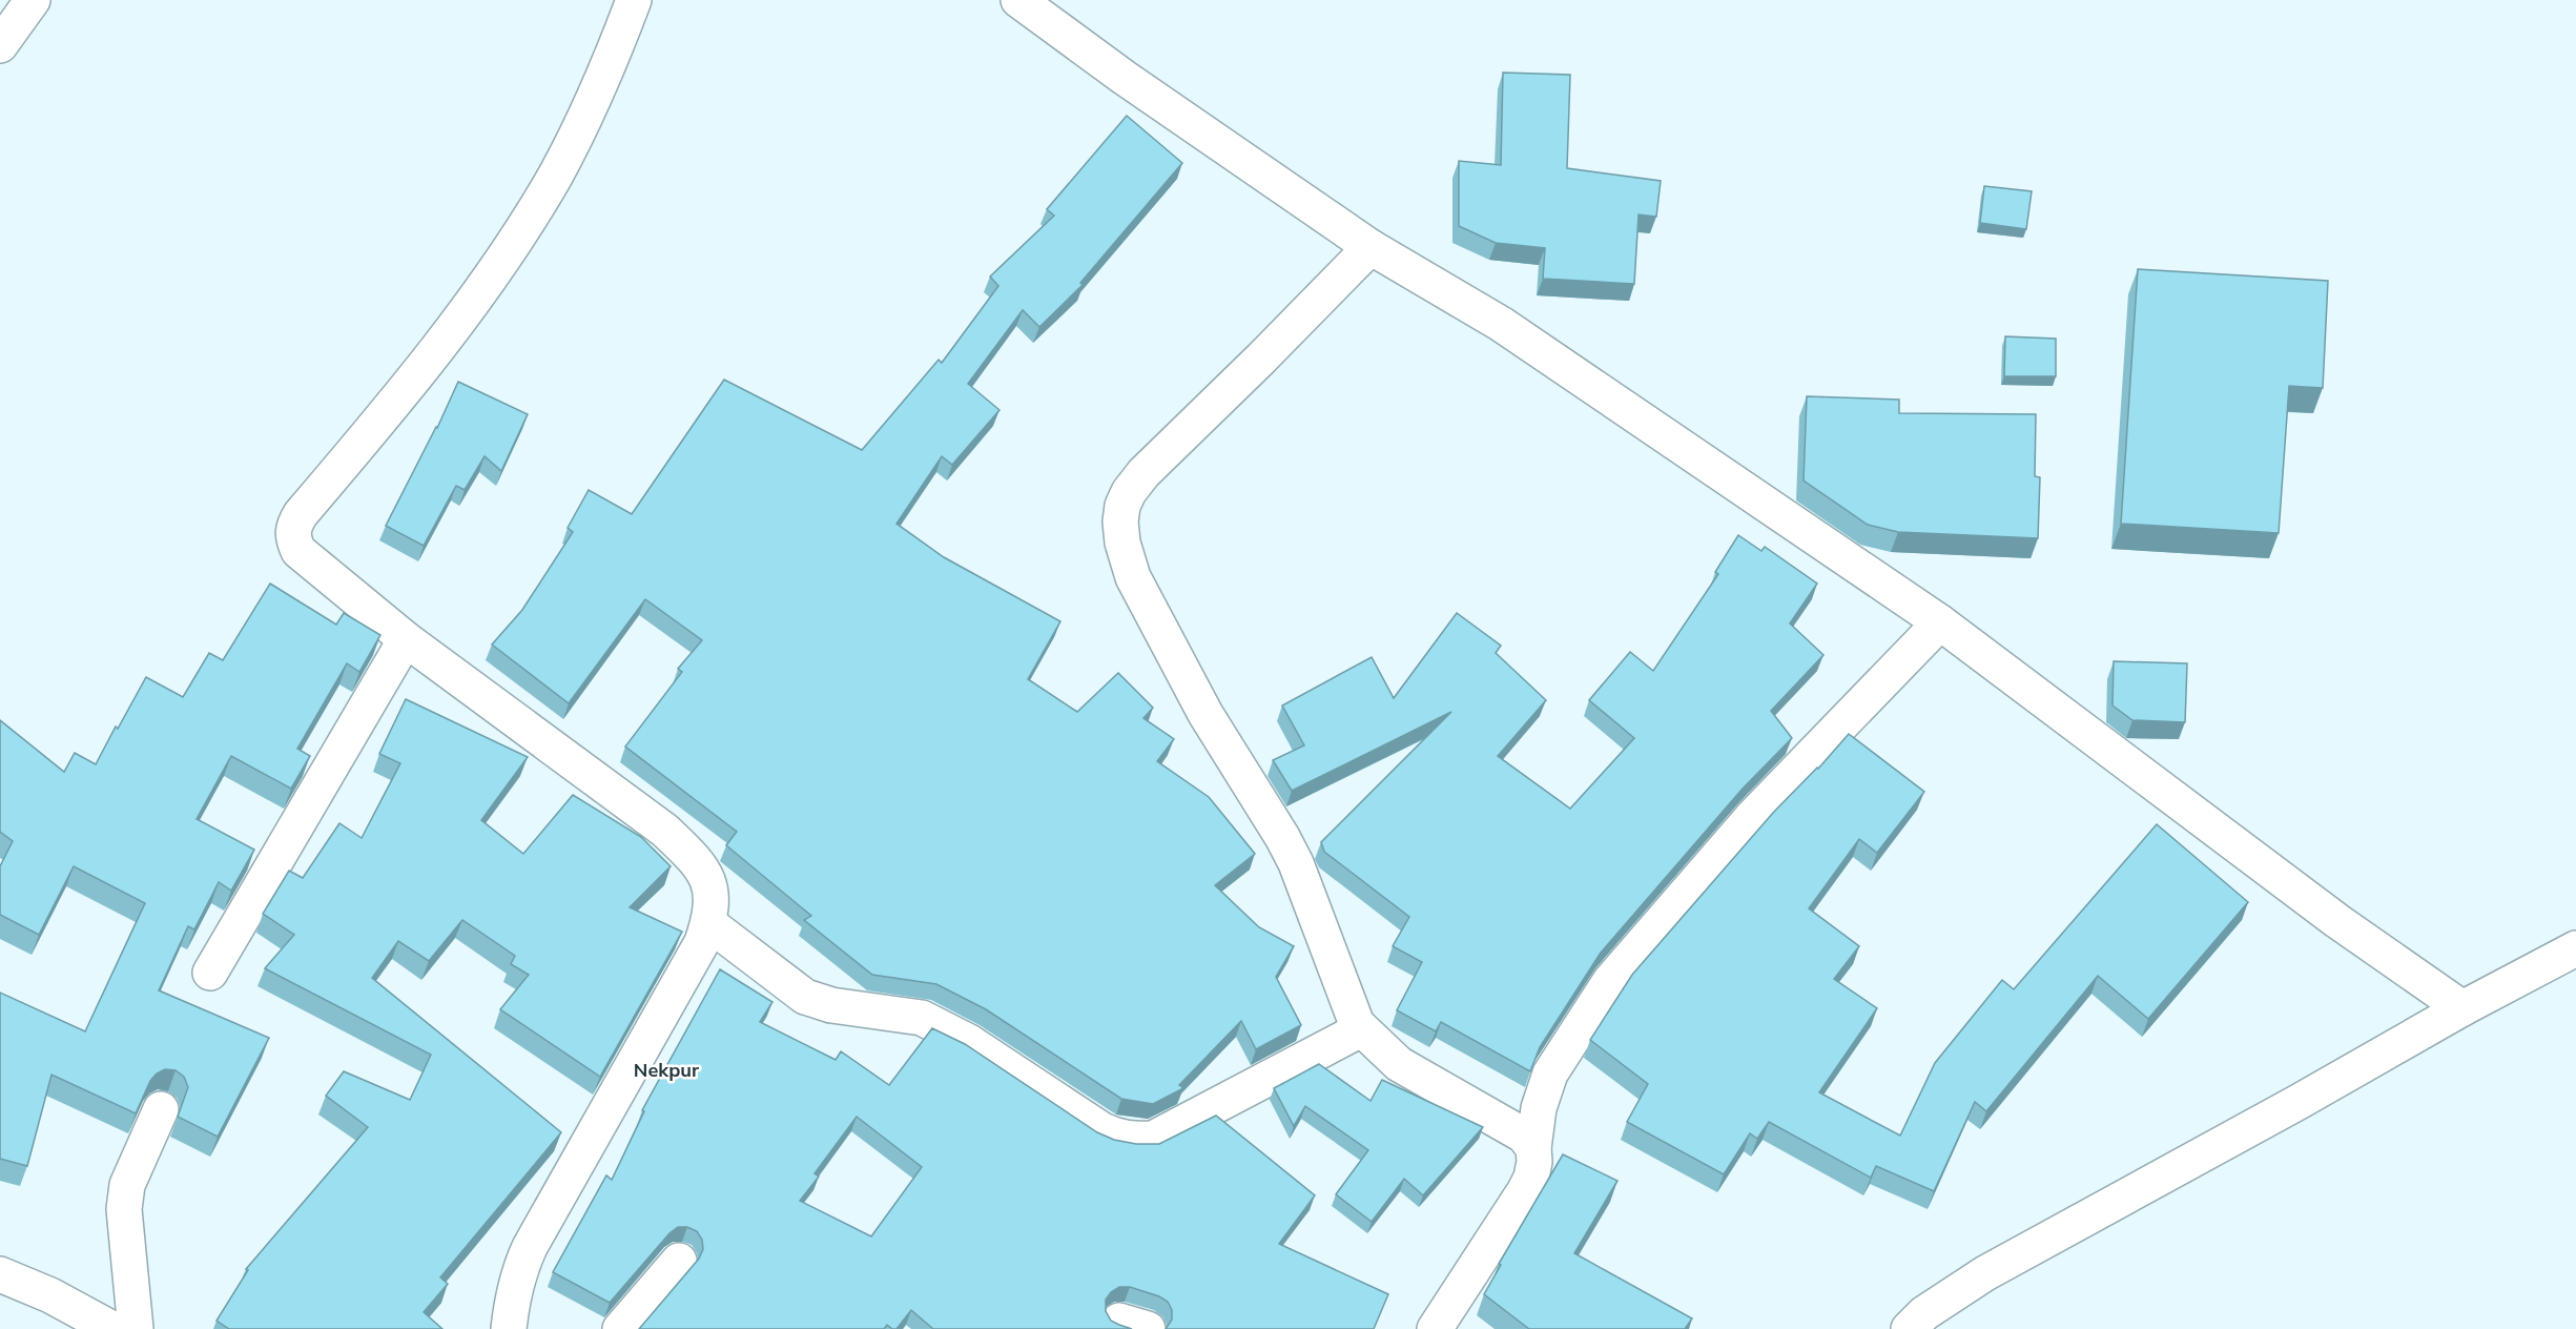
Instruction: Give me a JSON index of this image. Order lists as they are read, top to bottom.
{
  "districts": ["Nekpur"]
}
